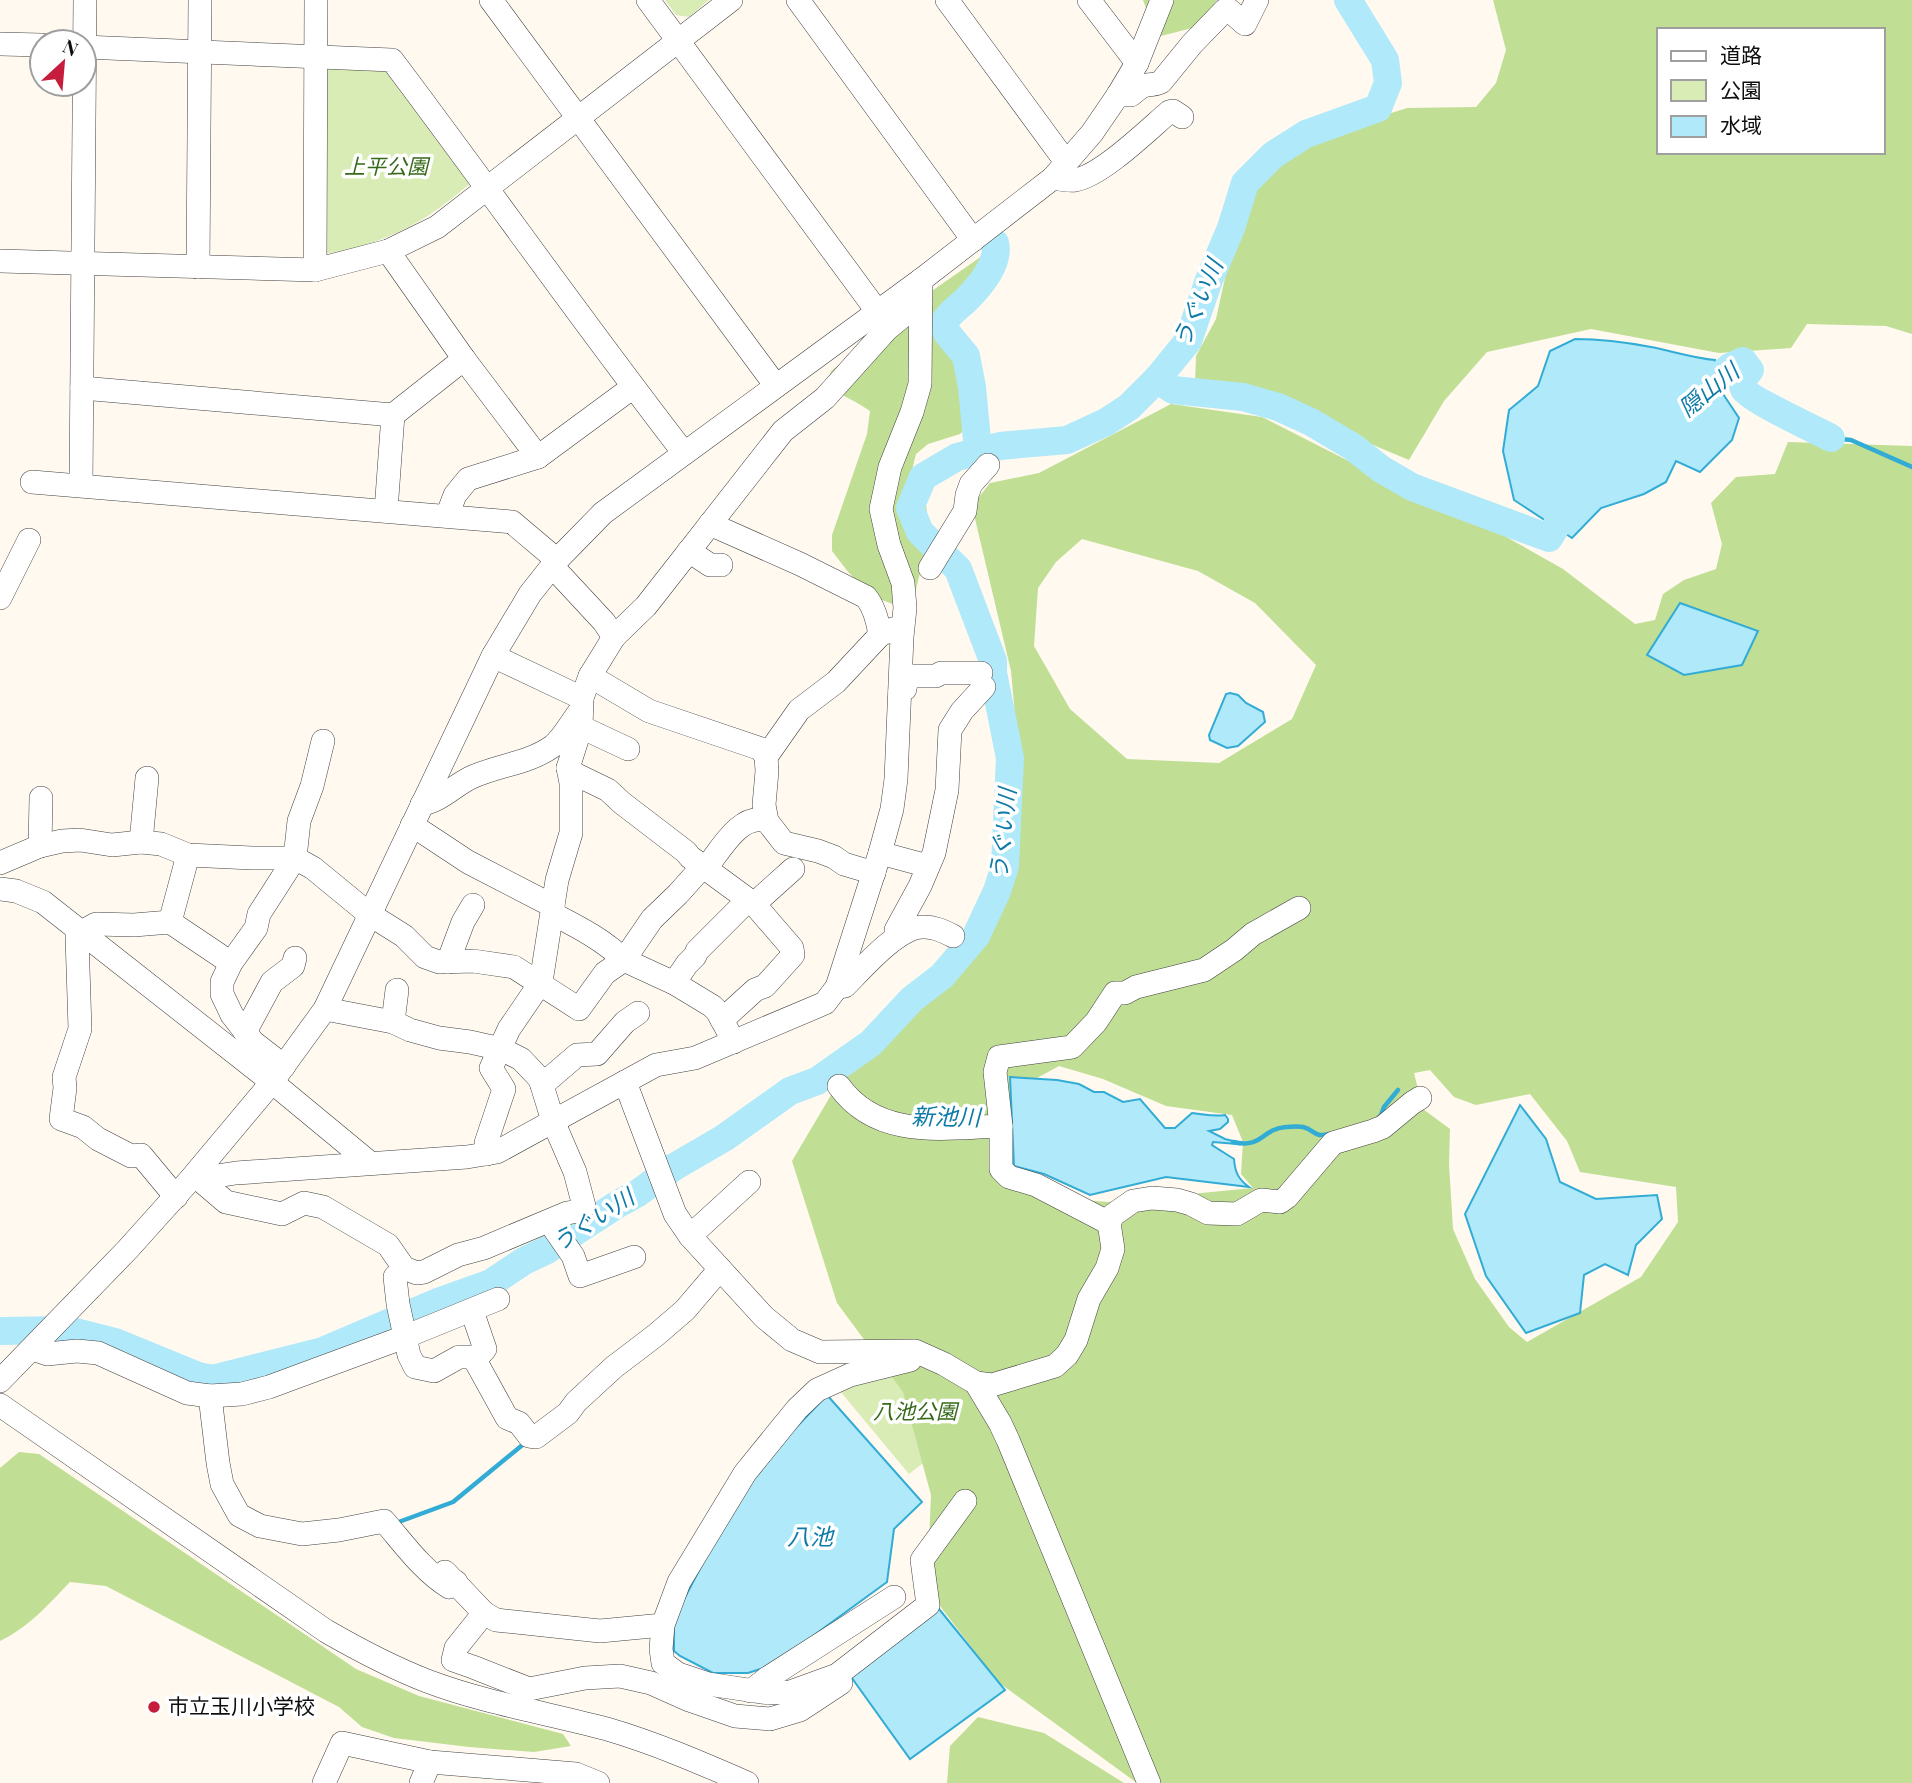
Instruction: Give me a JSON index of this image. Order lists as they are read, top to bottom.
{
  "water": [
    "うぐい川",
    "隠山川",
    "新池川",
    "八池"
  ],
  "parks": ["上平公園", "八池公園"],
  "places": ["市立玉川小学校"],
  "legend": ["道路", "公園", "水域"],
  "north": "top right"
}
